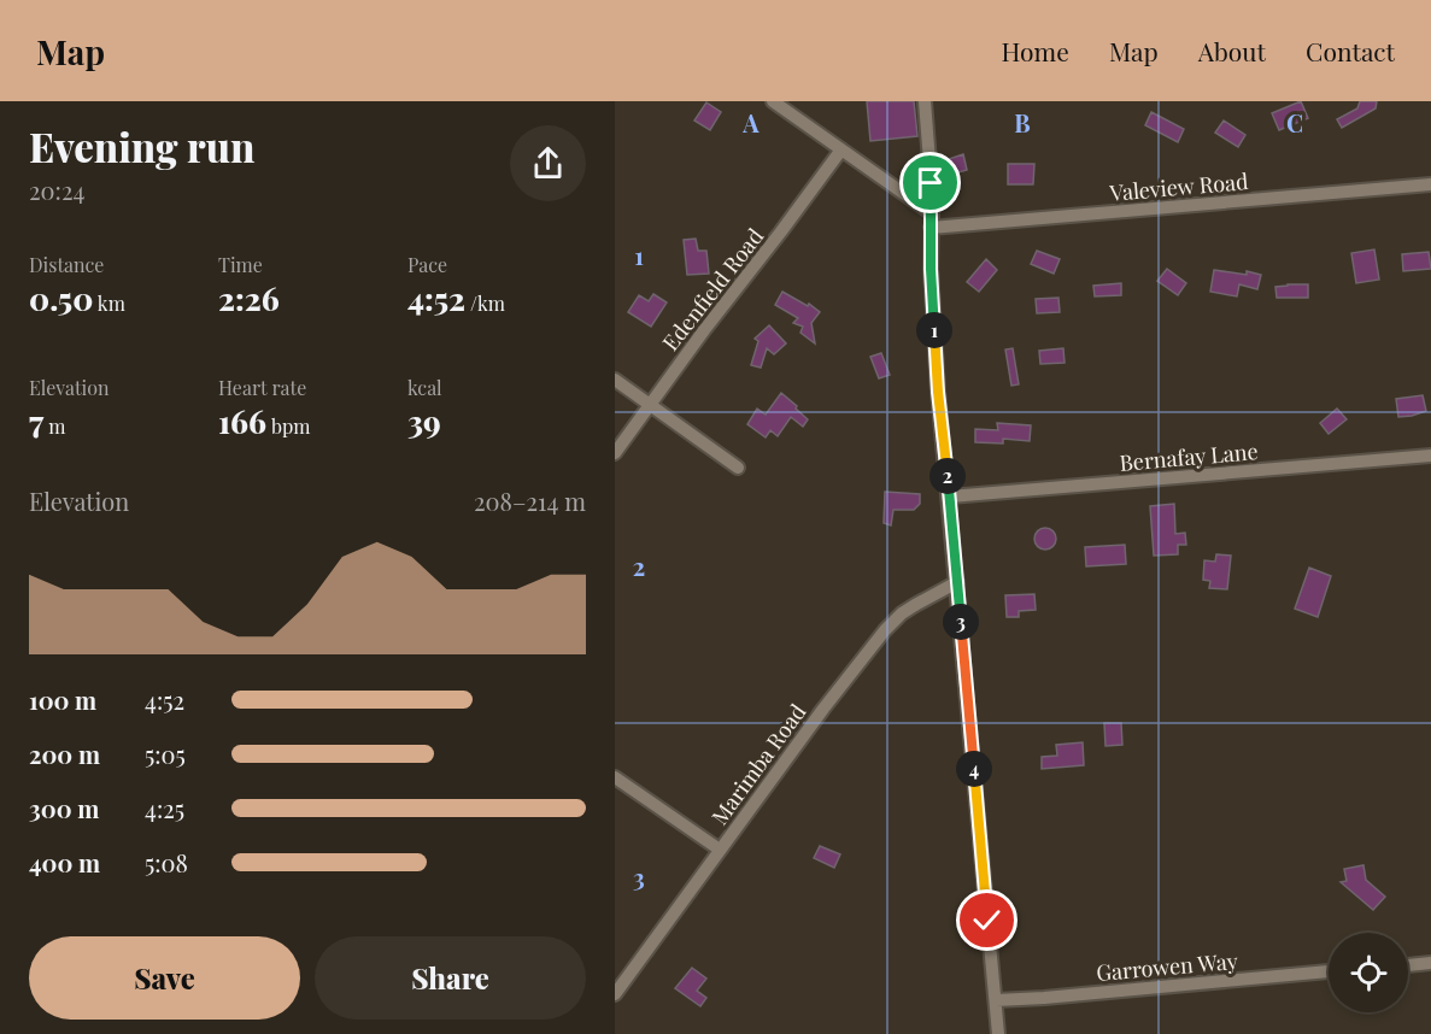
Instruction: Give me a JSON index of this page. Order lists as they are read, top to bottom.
{
  "streets": {
    "street": [
      "Valeview Road",
      "Edenfield Road",
      "Bernafay Lane",
      "Marimba Road",
      "Garrowen Way"
    ]
  },
  "page": {
    "header": "Map",
    "nav": [
      "Home",
      "Map",
      "About",
      "Contact"
    ],
    "heading": ["Evening run", "20:24"],
    "stats": [
      ["Distance", "0.50 km"],
      ["Time", "2:26"],
      ["Pace", "4:52 /km"],
      ["Elevation", "7 m"],
      ["Heart rate", "166 bpm"],
      ["kcal", "39"]
    ],
    "pins": [
      "1",
      "2",
      "3",
      "4"
    ],
    "chart": ["Elevation", "208–214 m"],
    "list": [
      {
        "name": "100 m",
        "note": "4:52"
      },
      {
        "name": "200 m",
        "note": "5:05"
      },
      {
        "name": "300 m",
        "note": "4:25"
      },
      {
        "name": "400 m",
        "note": "5:08"
      }
    ],
    "buttons": ["Save", "Share"]
  },
  "grid": {
    "columns": ["A", "B", "C"],
    "rows": ["1", "2", "3"]
  }
}
